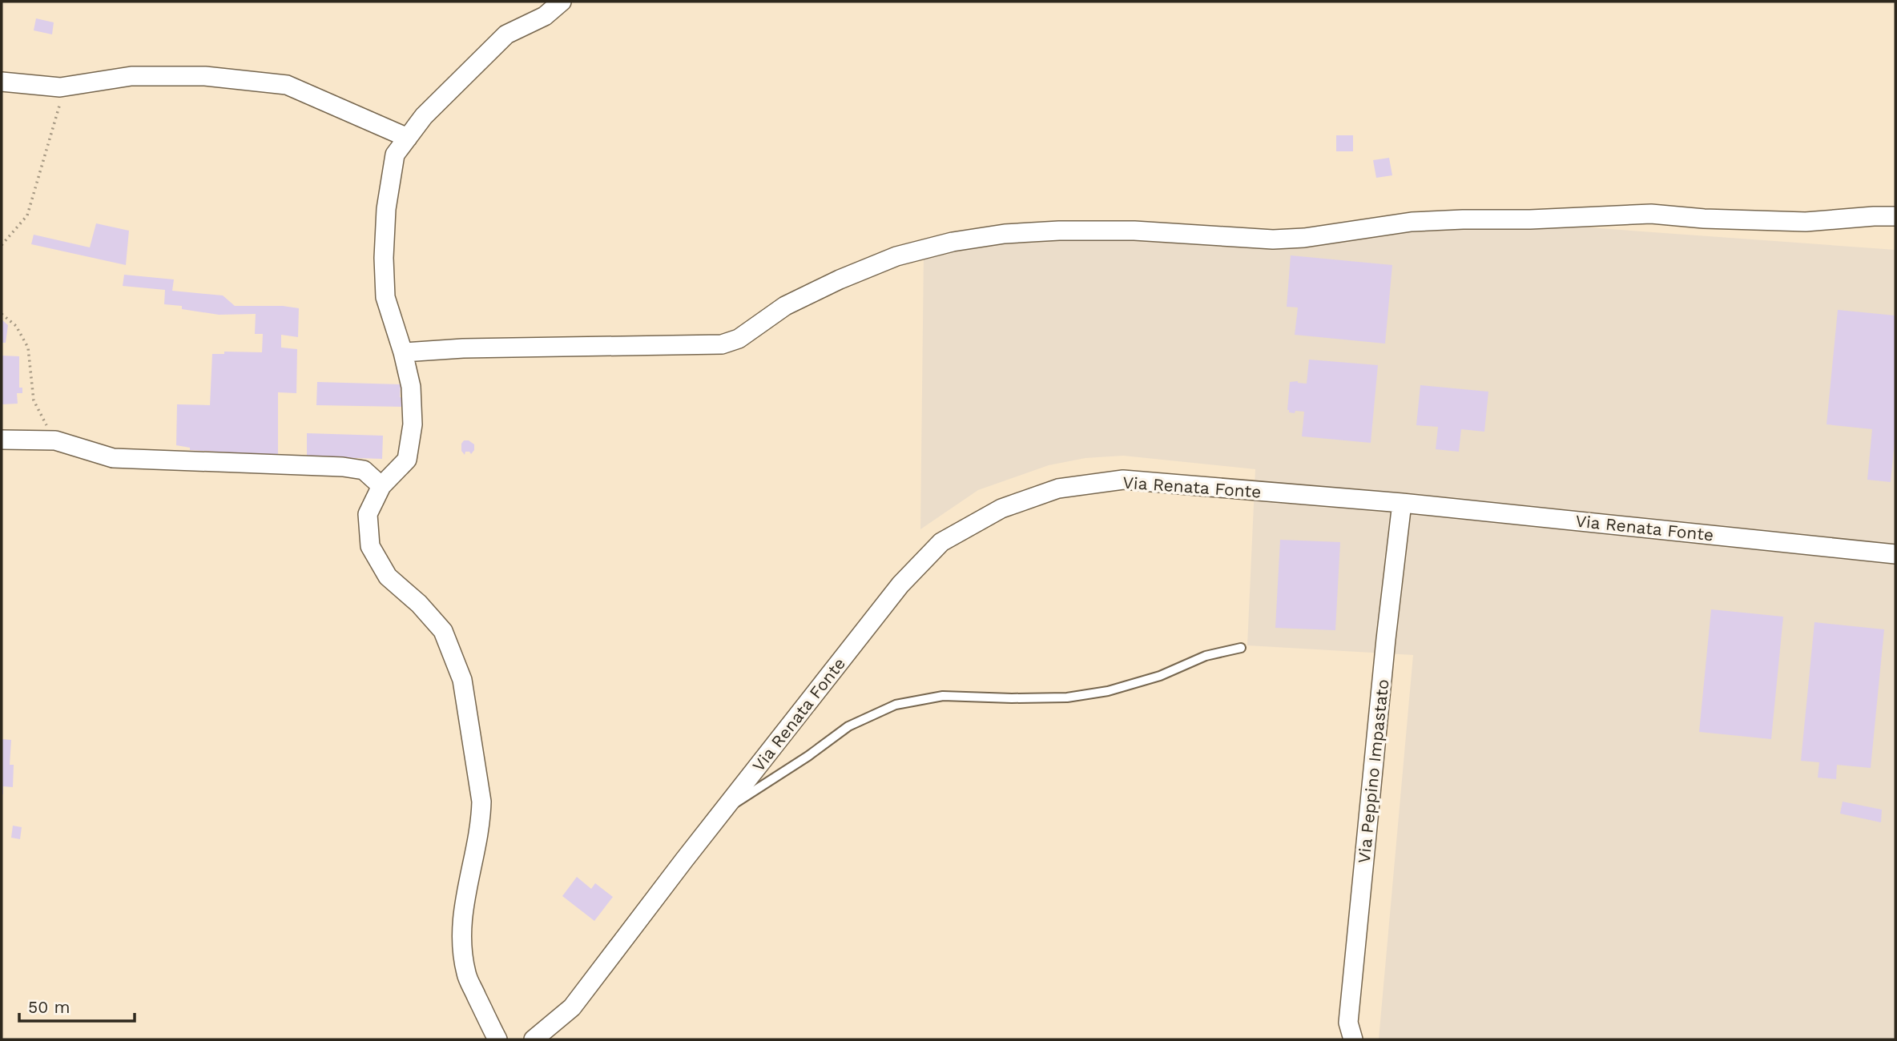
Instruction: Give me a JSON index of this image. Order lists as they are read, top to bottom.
{
  "streets": {
    "street": ["Via Renata Fonte", "Via Peppino Impastato"]
  },
  "crossings": [
    ["Via Renata Fonte", "Via Peppino Impastato"]
  ],
  "scale_bar": "50 m"
}
